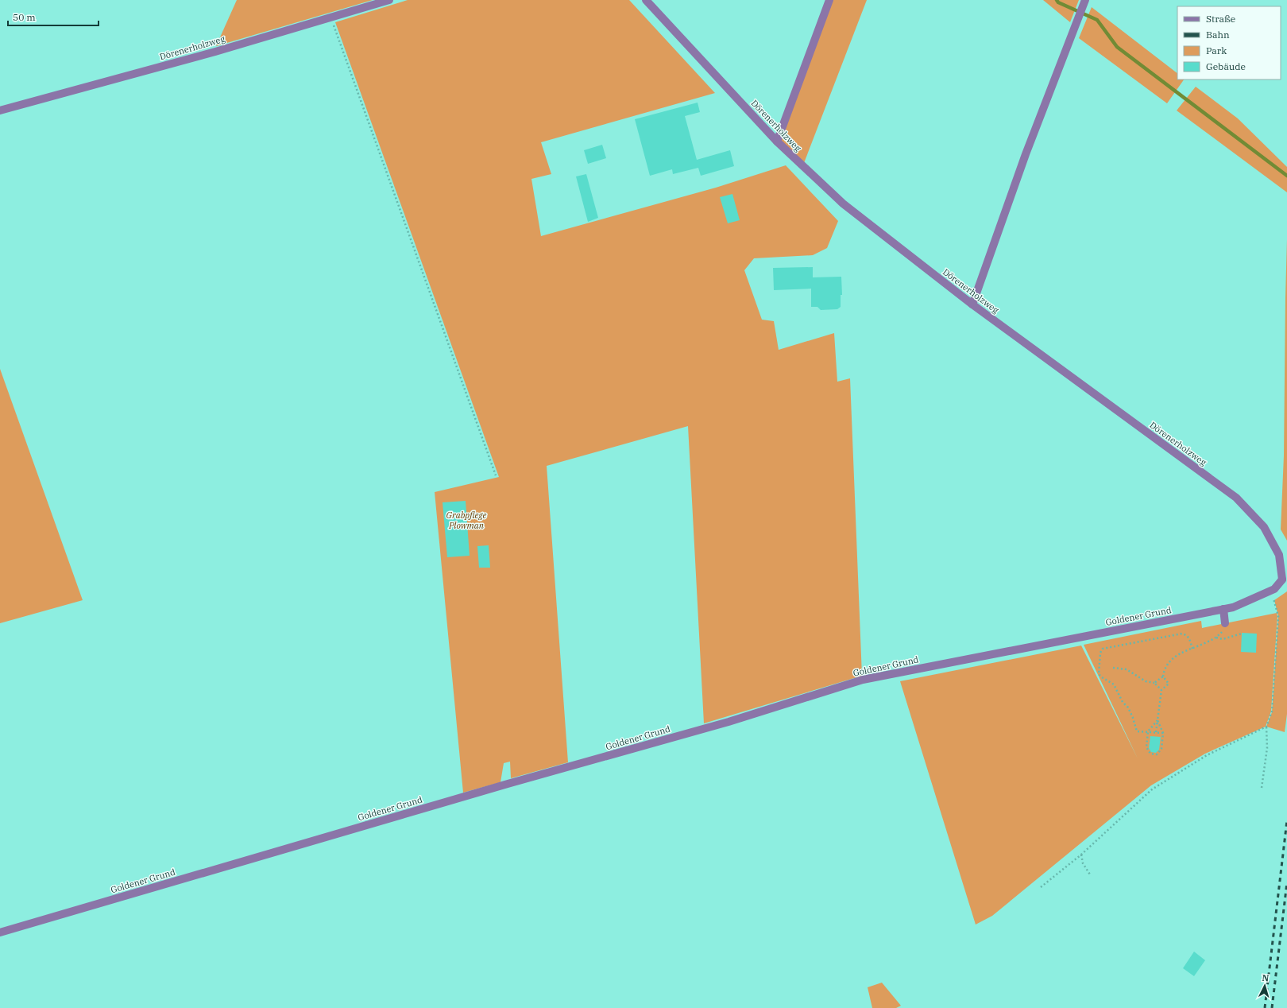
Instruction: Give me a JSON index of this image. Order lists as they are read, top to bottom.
{
  "streets": {
    "street": ["Dörenerholzweg", "Goldener Grund"]
  },
  "crossings": [
    ["Dörenerholzweg", "Goldener Grund"]
  ],
  "parks": ["Grabpflege Plowman"],
  "legend": [
    "Straße",
    "Bahn",
    "Park",
    "Gebäude"
  ],
  "scale_bar": "50 m",
  "north": "top"
}
